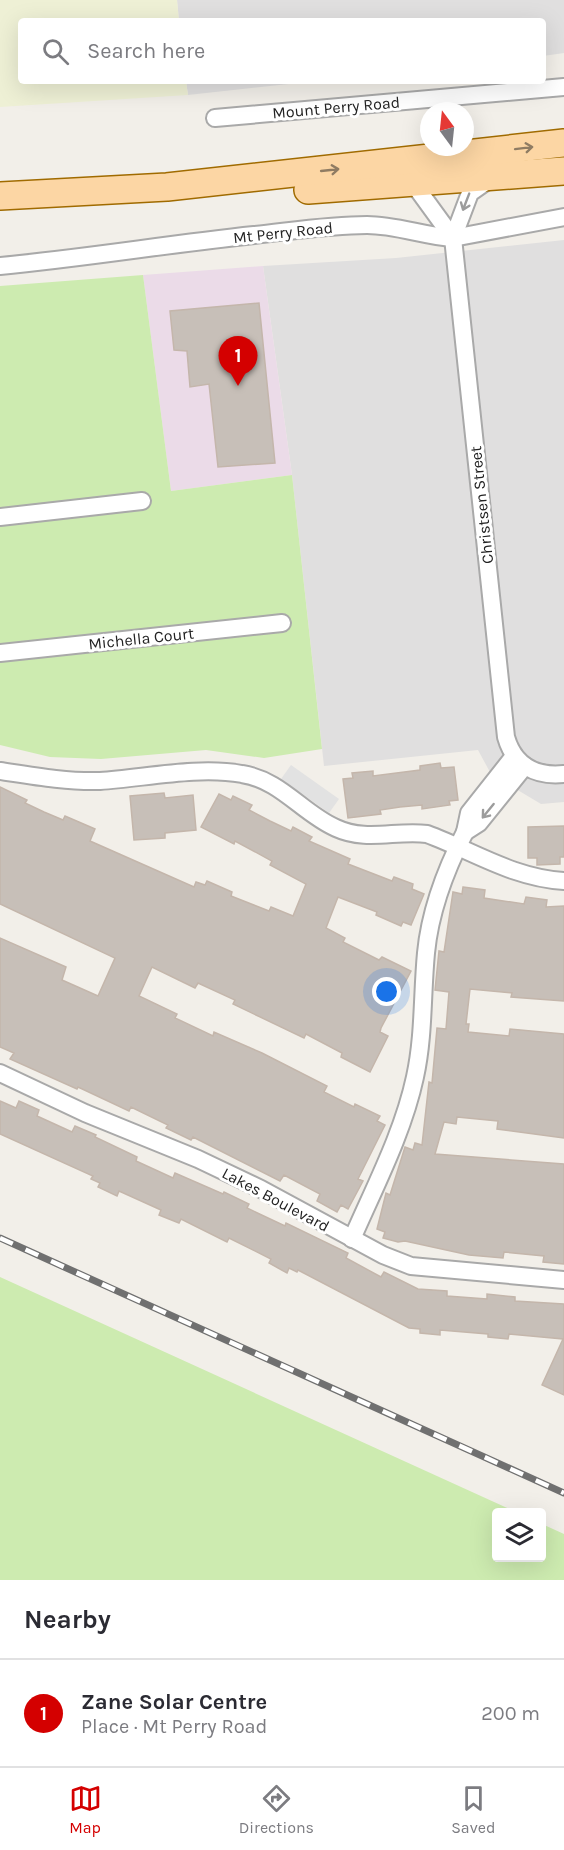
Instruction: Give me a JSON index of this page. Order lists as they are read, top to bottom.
{
  "streets": {
    "street": [
      "Mount Perry Road",
      "Mt Perry Road",
      "Christsen Street",
      "Michella Court",
      "Lakes Boulevard"
    ]
  },
  "crossings": [
    ["Mt Perry Road", "Christsen Street"]
  ],
  "north": "top",
  "page": {
    "search": "Search here",
    "pins": "1",
    "heading": "Nearby",
    "list": [
      {
        "mark": "1",
        "name": "Zane Solar Centre",
        "note": "Place · Mt Perry Road",
        "value": "200 m"
      }
    ],
    "nav": ["Map", "Directions", "Saved"]
  }
}
